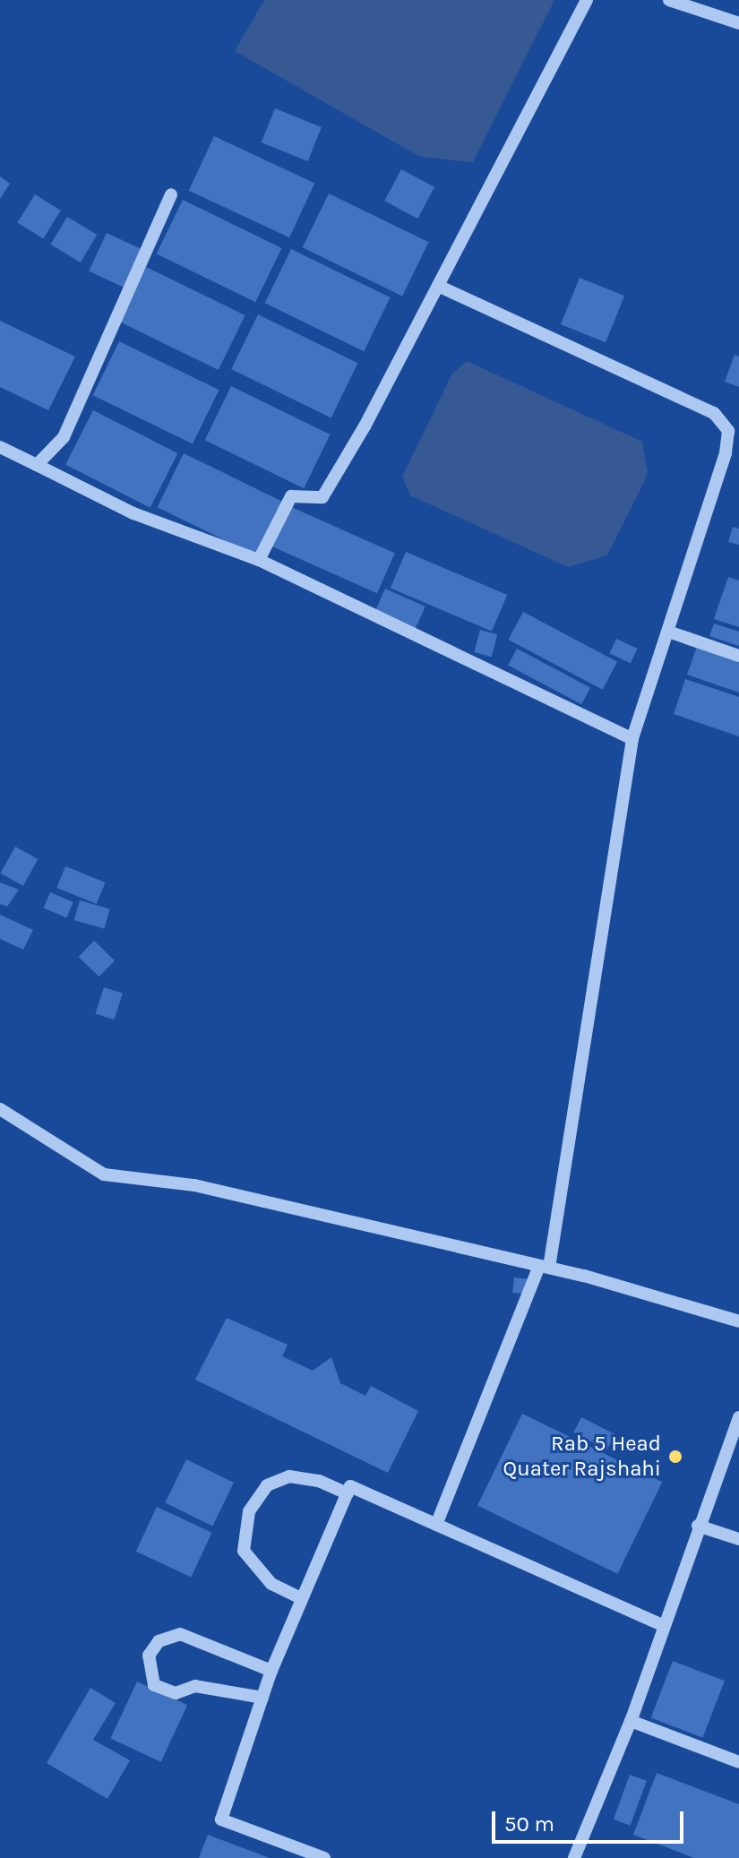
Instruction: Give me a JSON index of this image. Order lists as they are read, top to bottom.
{
  "places": ["Rab 5 Head Quater Rajshahi"],
  "scale_bar": "50 m"
}
